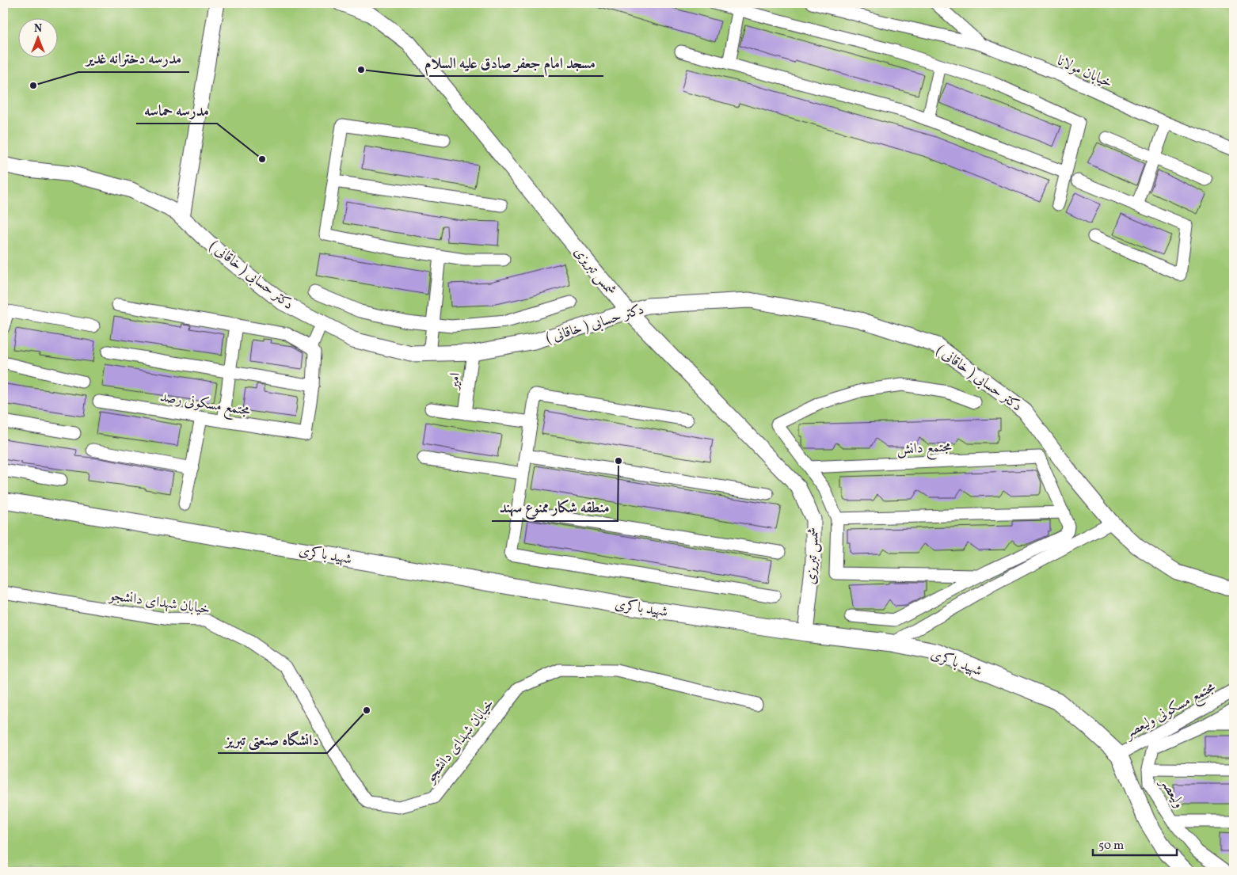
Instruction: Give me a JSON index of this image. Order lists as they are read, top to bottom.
{
  "streets": {
    "main road": ["شهید باکری"],
    "street": [
      "خیابان مولانا",
      "شمس تبریزی",
      "دکتر حسابی ( خاقانی )",
      "امیر",
      "مجتمع مسکونی رصد",
      "مجتمع دانش",
      "خیابان شهدای دانشجو",
      "مجتمع مسکونی ولیعصر",
      "ولیعصر"
    ]
  },
  "crossings": [
    ["شمس تبریزی", "دکتر حسابی ( خاقانی )"],
    ["شمس تبریزی", "شهید باکری"],
    ["دکتر حسابی ( خاقانی )", "امیر"],
    ["شهید باکری", "مجتمع مسکونی ولیعصر"]
  ],
  "places": [
    "مسجد امام جعفر صادق علیه السلام",
    "مدرسه دخترانه غدیر",
    "مدرسه حماسه",
    "منطقه شکار ممنوع سهند",
    "دانشگاه صنعتی تبریز"
  ],
  "scale_bar": "50 m",
  "north": "top"
}
